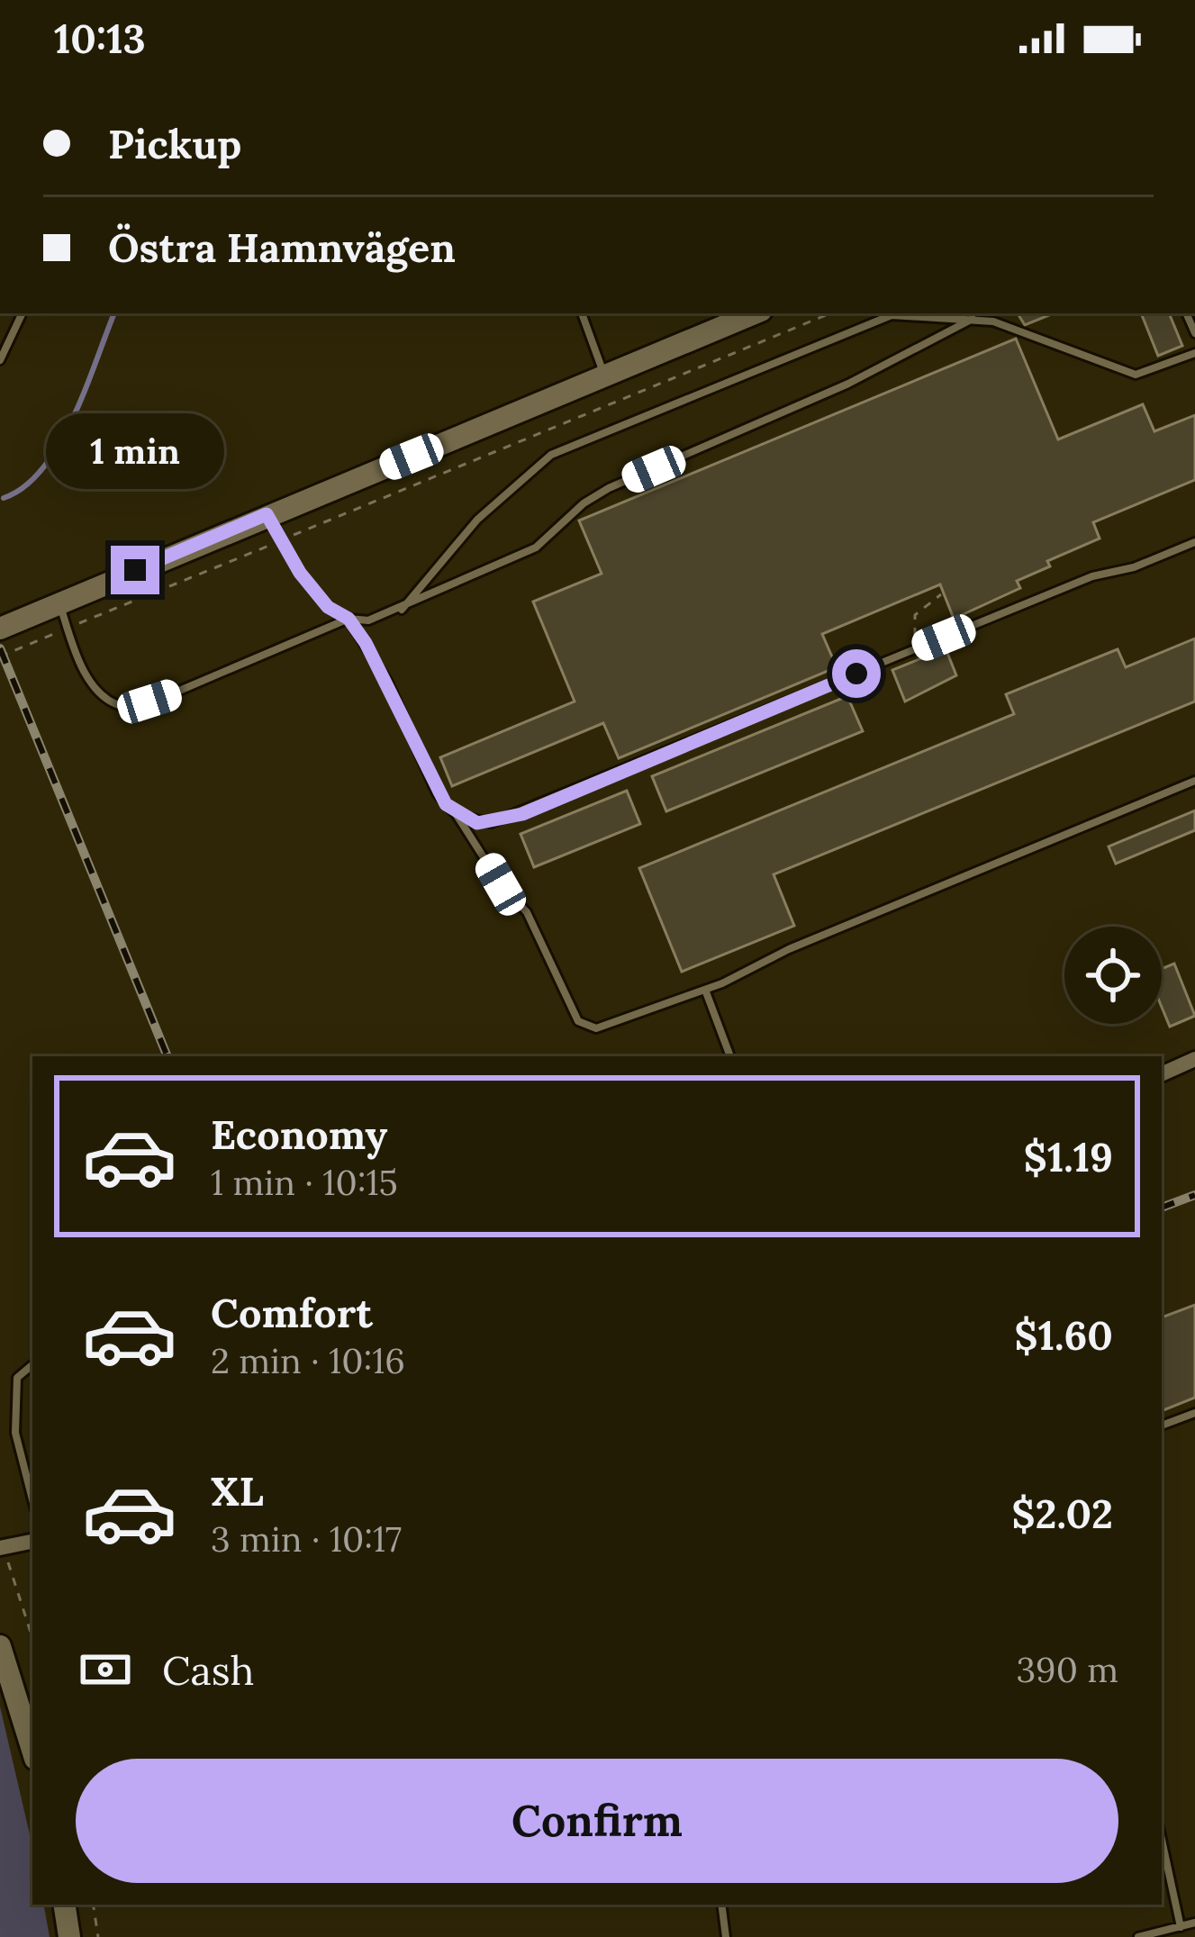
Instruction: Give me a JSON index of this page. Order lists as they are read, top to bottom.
{
  "page": {
    "status": "10:13",
    "banner": ["Pickup", "Östra Hamnvägen"],
    "bubble": "1 min",
    "list": [
      {
        "name": "Economy",
        "note": "1 min · 10:15",
        "value": "$1.19"
      },
      {
        "name": "Comfort",
        "note": "2 min · 10:16",
        "value": "$1.60"
      },
      {
        "name": "XL",
        "note": "3 min · 10:17",
        "value": "$2.02"
      }
    ],
    "pay": ["Cash", "390 m"],
    "buttons": "Confirm"
  }
}
